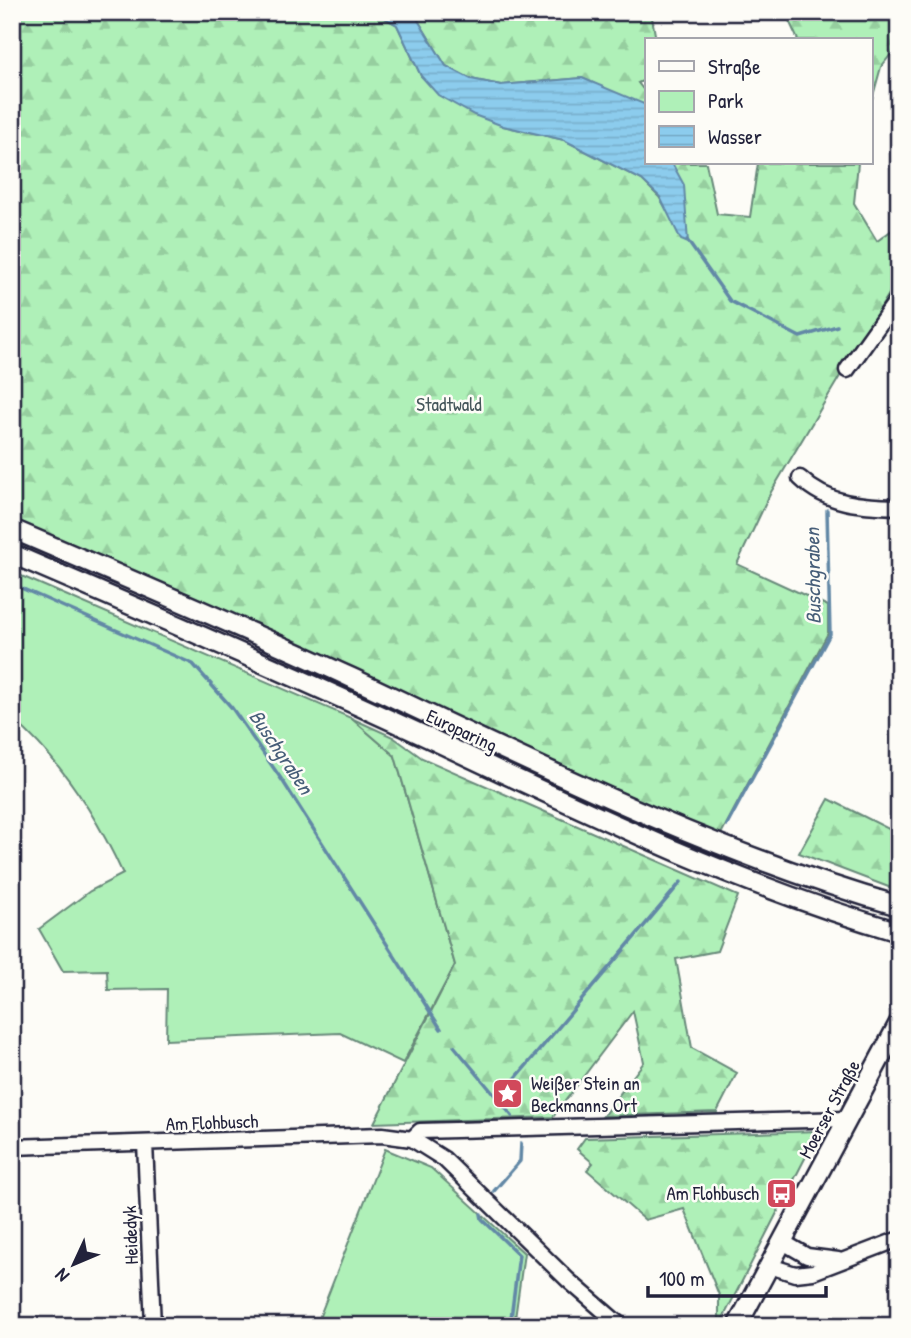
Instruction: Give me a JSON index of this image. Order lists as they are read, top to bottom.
{
  "streets": {
    "main road": ["Europaring", "Moerser Straße"],
    "street": ["Am Flohbusch", "Heidedyk"]
  },
  "crossings": [
    ["Moerser Straße", "Am Flohbusch"],
    ["Am Flohbusch", "Heidedyk"]
  ],
  "water": ["Buschgraben"],
  "parks": ["Stadtwald"],
  "places": {
    "place": ["Weißer Stein an Beckmanns Ort"],
    "bus stop": ["Am Flohbusch"]
  },
  "legend": ["Straße", "Park", "Wasser"],
  "scale_bar": "100 m",
  "north": "bottom left"
}
